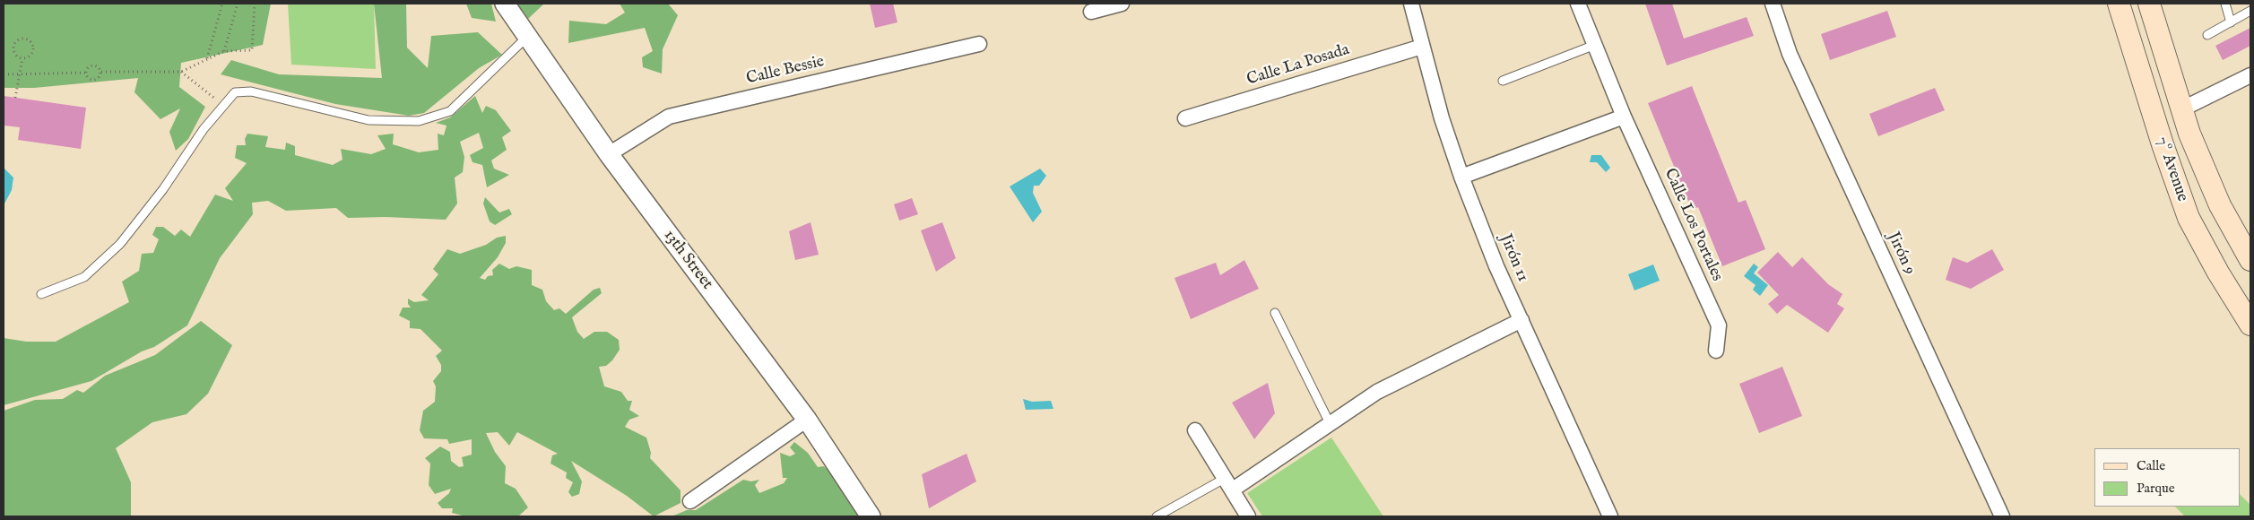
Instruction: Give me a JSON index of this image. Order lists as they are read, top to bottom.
{
  "streets": {
    "main road": ["7º Avenue"],
    "street": [
      "Calle La Posada",
      "Calle Bessie",
      "Calle Los Portales",
      "Jirón 9",
      "Jirón 11",
      "13th Street"
    ]
  },
  "crossings": [
    ["Calle La Posada", "Jirón 11"],
    ["Calle Bessie", "13th Street"]
  ],
  "legend": ["Calle", "Parque"]
}
